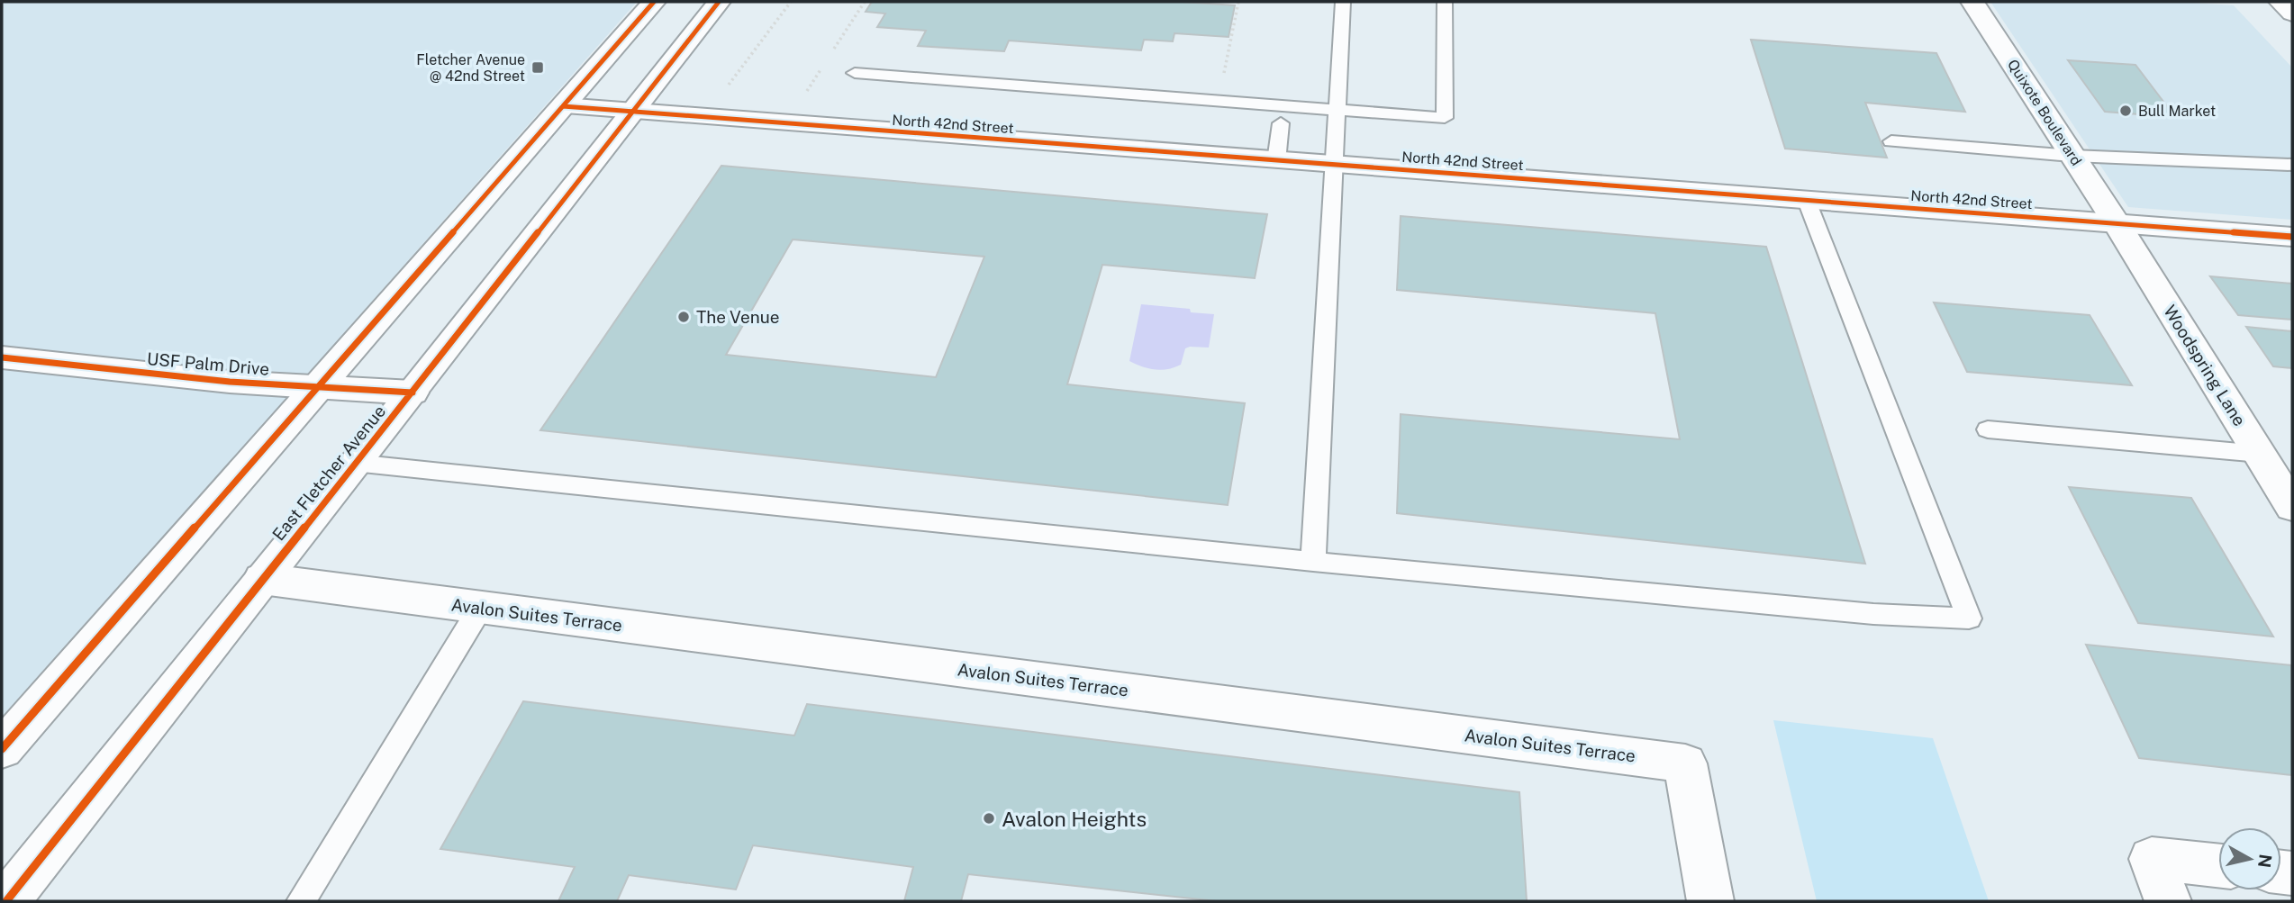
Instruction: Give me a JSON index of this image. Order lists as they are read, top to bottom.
{
  "streets": {
    "street": [
      "Quixote Boulevard",
      "North 42nd Street",
      "USF Palm Drive",
      "Woodspring Lane",
      "East Fletcher Avenue",
      "Avalon Suites Terrace"
    ]
  },
  "crossings": [
    ["Quixote Boulevard", "North 42nd Street"],
    ["Quixote Boulevard", "Woodspring Lane"],
    ["North 42nd Street", "Woodspring Lane"],
    ["North 42nd Street", "East Fletcher Avenue"],
    ["USF Palm Drive", "East Fletcher Avenue"],
    ["East Fletcher Avenue", "Avalon Suites Terrace"]
  ],
  "places": {
    "transit": ["Fletcher Avenue @ 42nd Street"],
    "other": ["Bull Market", "The Venue", "Avalon Heights"]
  },
  "north": "right"
}
